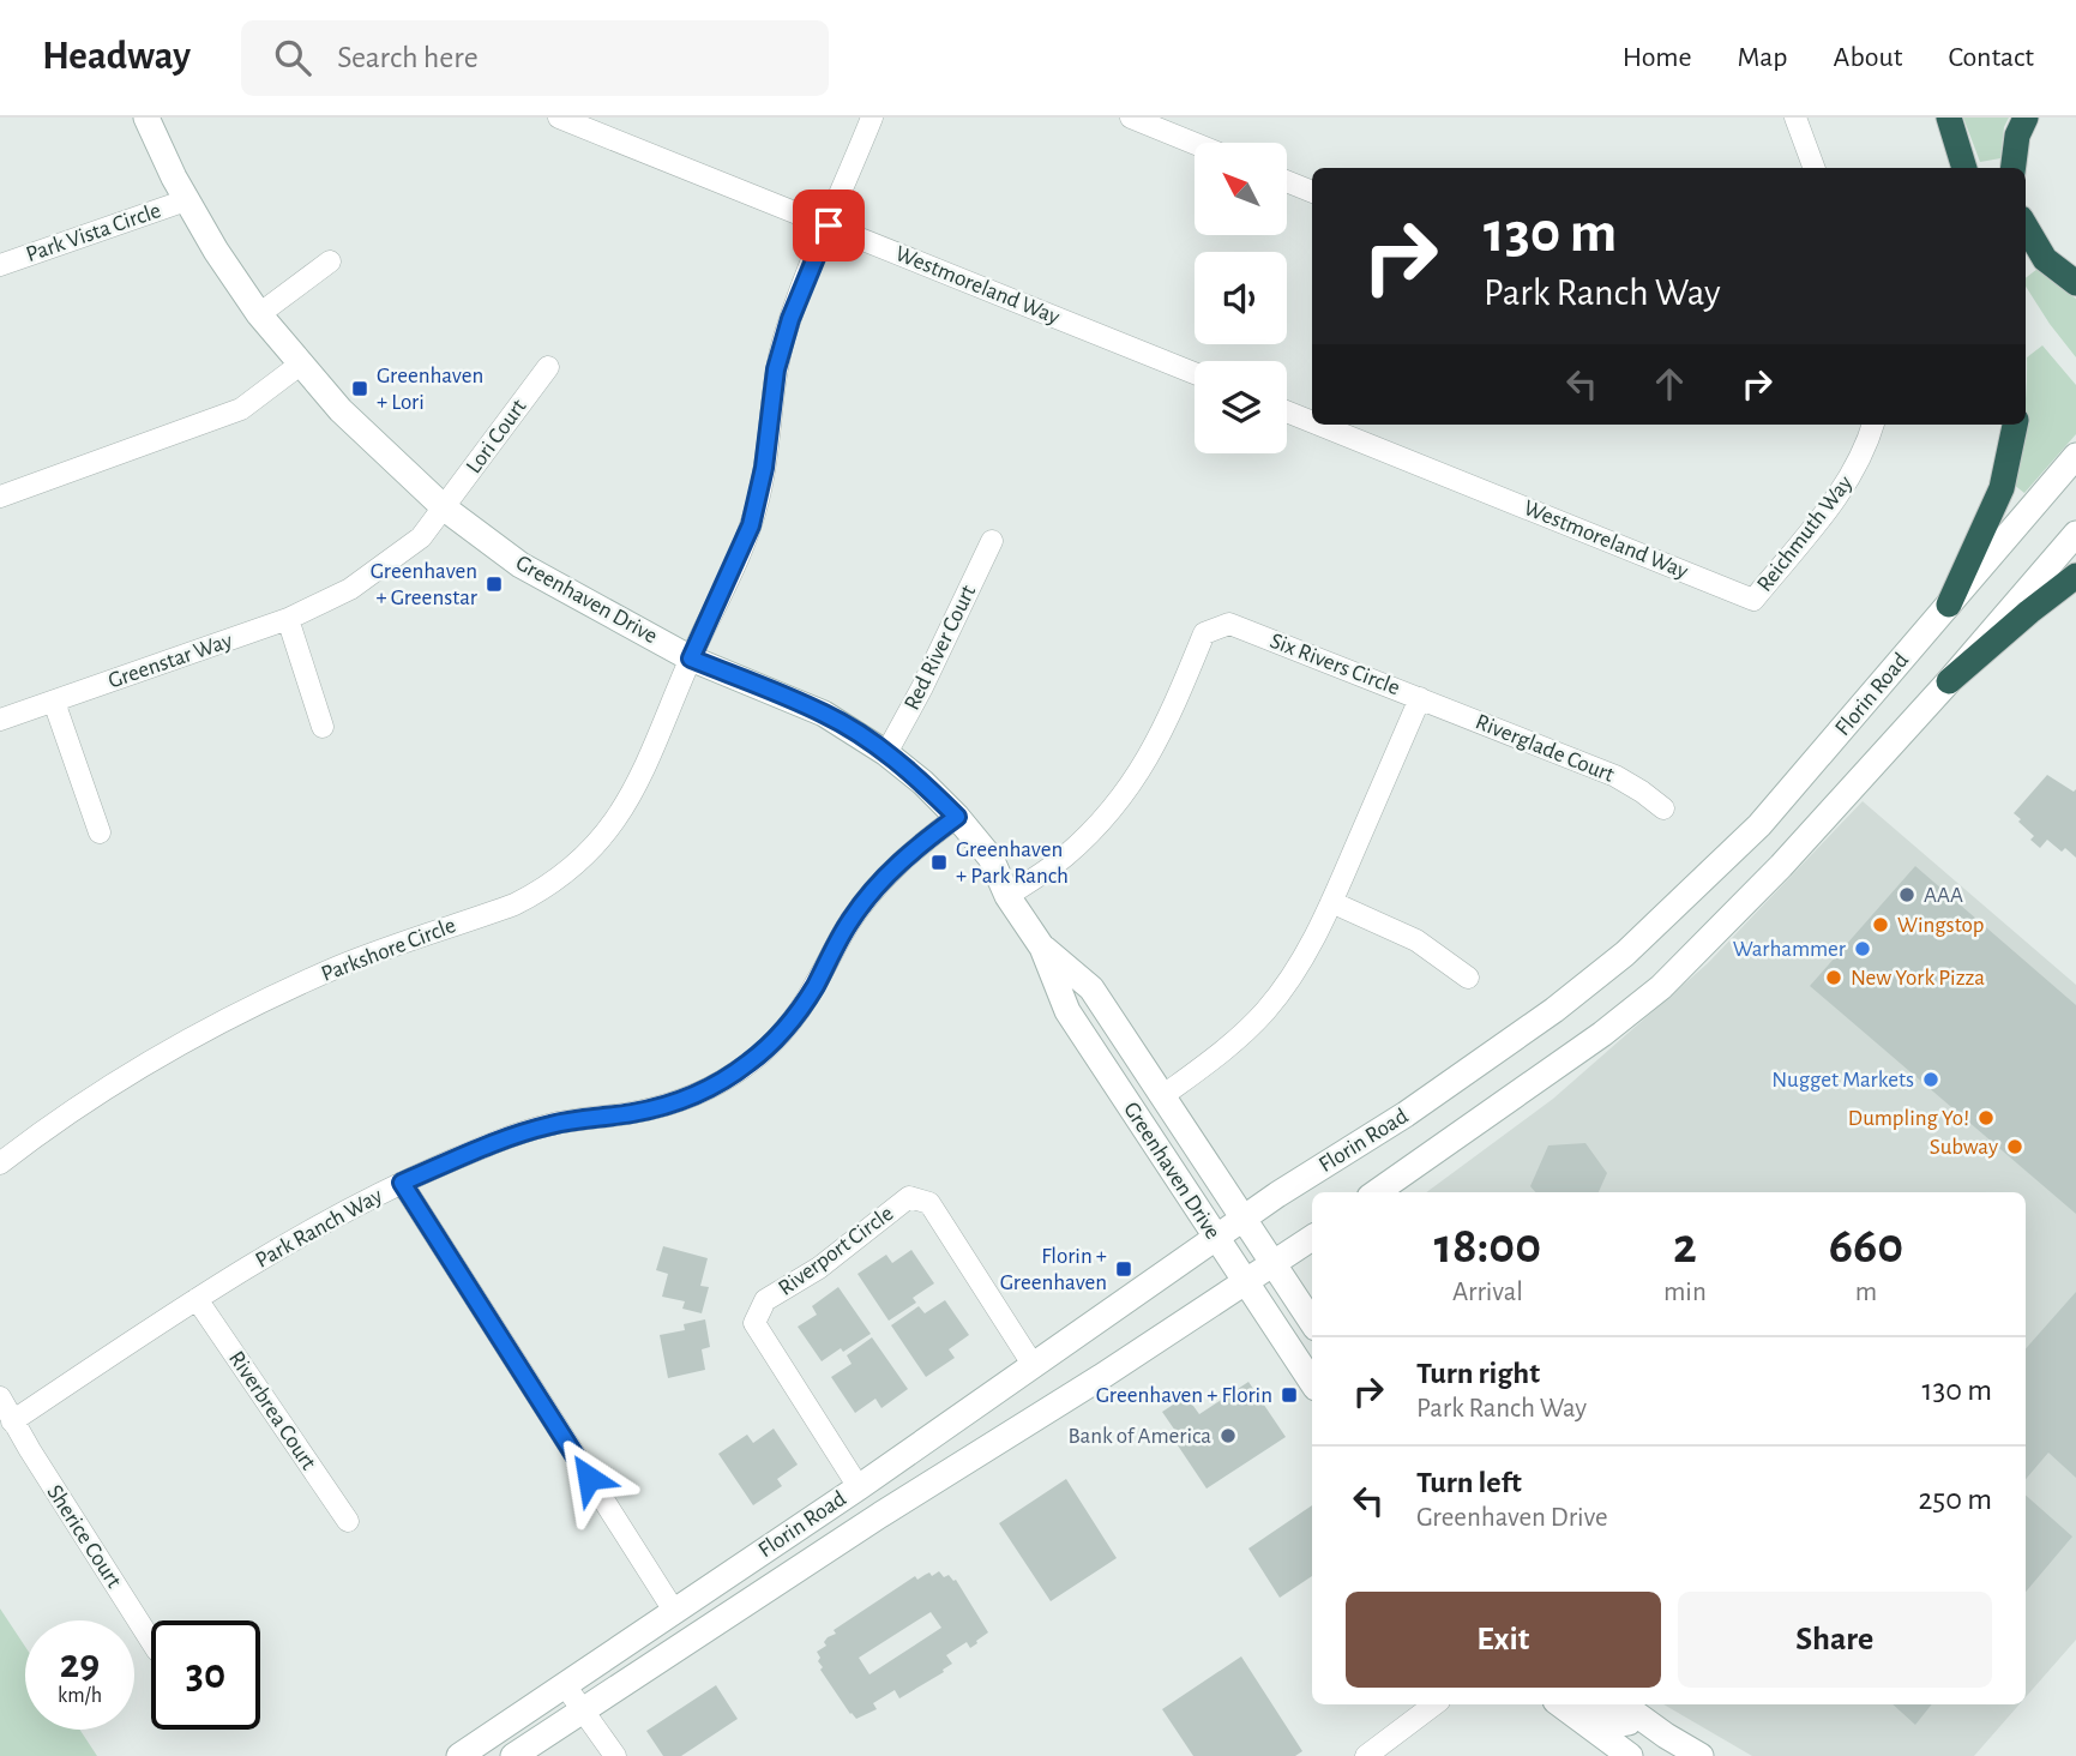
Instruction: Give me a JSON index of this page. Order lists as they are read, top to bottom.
{
  "streets": {
    "main road": ["Greenhaven Drive", "Florin Road"],
    "street": [
      "Park Vista Circle",
      "Westmoreland Way",
      "Lori Court",
      "Reichmuth Way",
      "Red River Court",
      "Greenstar Way",
      "Six Rivers Circle",
      "Riverglade Court",
      "Parkshore Circle",
      "Park Ranch Way",
      "Riverport Circle",
      "Riverbrea Court",
      "Sherice Court"
    ]
  },
  "crossings": [
    ["Park Vista Circle", "Greenhaven Drive"],
    ["Westmoreland Way", "Reichmuth Way"],
    ["Westmoreland Way", "Parkshore Circle"],
    ["Lori Court", "Greenhaven Drive"],
    ["Lori Court", "Greenstar Way"],
    ["Greenhaven Drive", "Red River Court"],
    ["Greenhaven Drive", "Greenstar Way"],
    ["Greenhaven Drive", "Six Rivers Circle"],
    ["Greenhaven Drive", "Florin Road"],
    ["Greenhaven Drive", "Parkshore Circle"],
    ["Greenhaven Drive", "Park Ranch Way"],
    ["Six Rivers Circle", "Riverglade Court"],
    ["Florin Road", "Riverport Circle"],
    ["Park Ranch Way", "Riverbrea Court"],
    ["Park Ranch Way", "Sherice Court"]
  ],
  "places": {
    "transit": [
      "Greenhaven + Lori",
      "Greenhaven + Greenstar",
      "Greenhaven + Park Ranch",
      "Florin + Greenhaven",
      "Greenhaven + Florin"
    ],
    "other": [
      "AAA",
      "Wingstop",
      "Warhammer",
      "New York Pizza",
      "Nugget Markets",
      "Dumpling Yo!",
      "Subway",
      "Bank of America"
    ]
  },
  "north": "top left",
  "page": {
    "header": "Headway",
    "search": "Search here",
    "nav": [
      "Home",
      "Map",
      "About",
      "Contact"
    ],
    "turn": ["130 m", "Park Ranch Way"],
    "eta": [
      "18:00",
      "Arrival",
      "2",
      "min",
      "660",
      "m"
    ],
    "list": [
      {
        "name": "Turn right",
        "note": "Park Ranch Way",
        "value": "130 m"
      },
      {
        "name": "Turn left",
        "note": "Greenhaven Drive",
        "value": "250 m"
      }
    ],
    "buttons": ["Exit", "Share"],
    "speed": "29 km/h",
    "limit": "30"
  }
}
